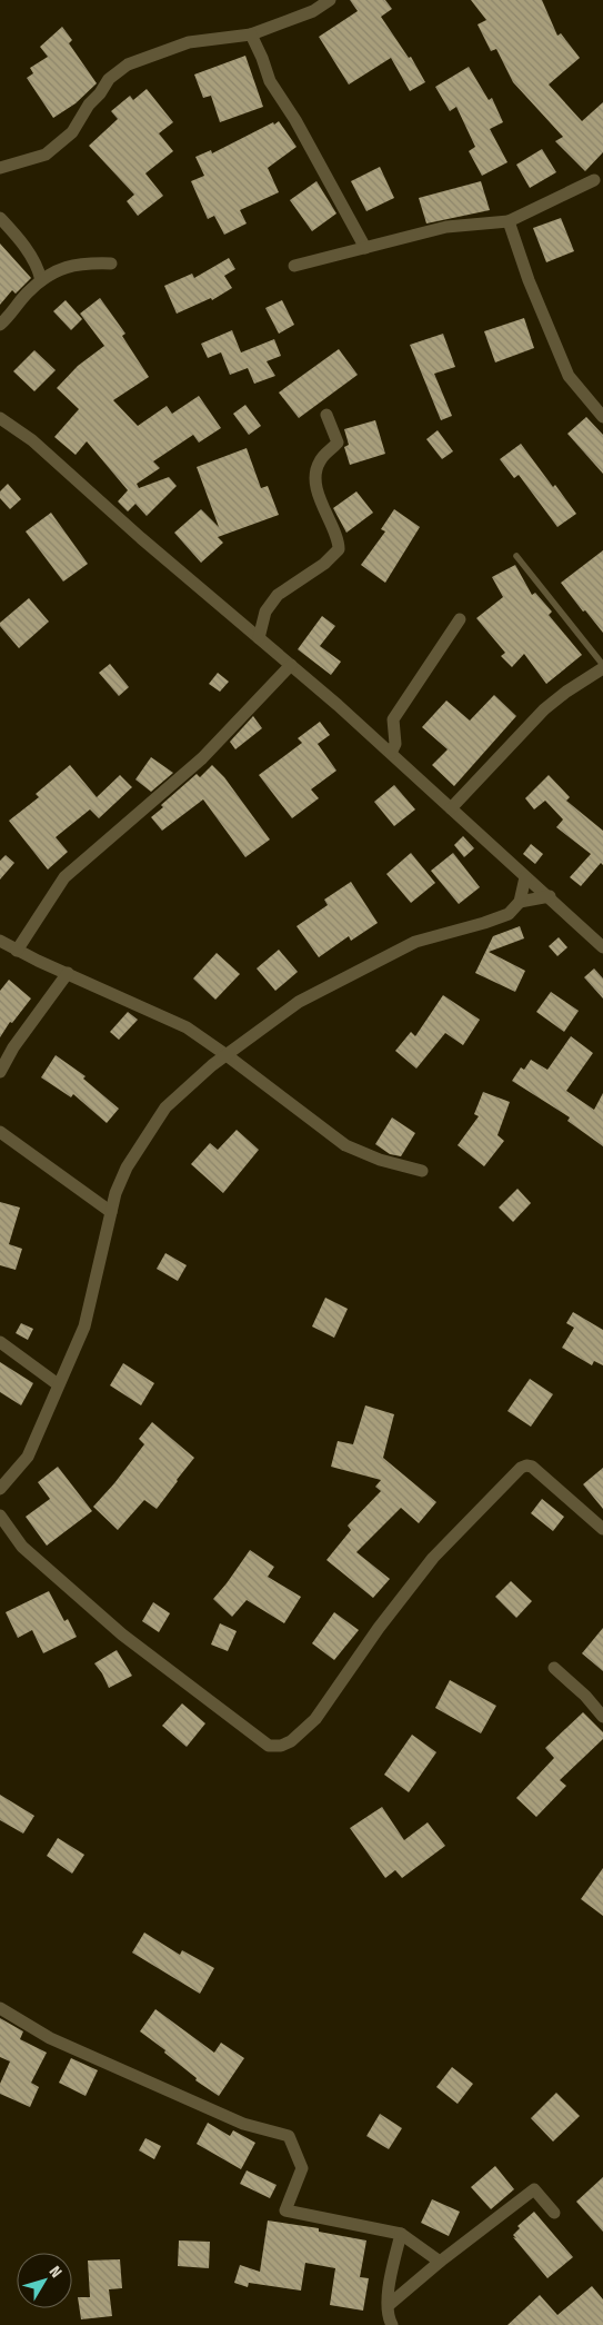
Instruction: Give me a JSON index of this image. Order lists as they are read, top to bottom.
{
  "north": "top right"
}
